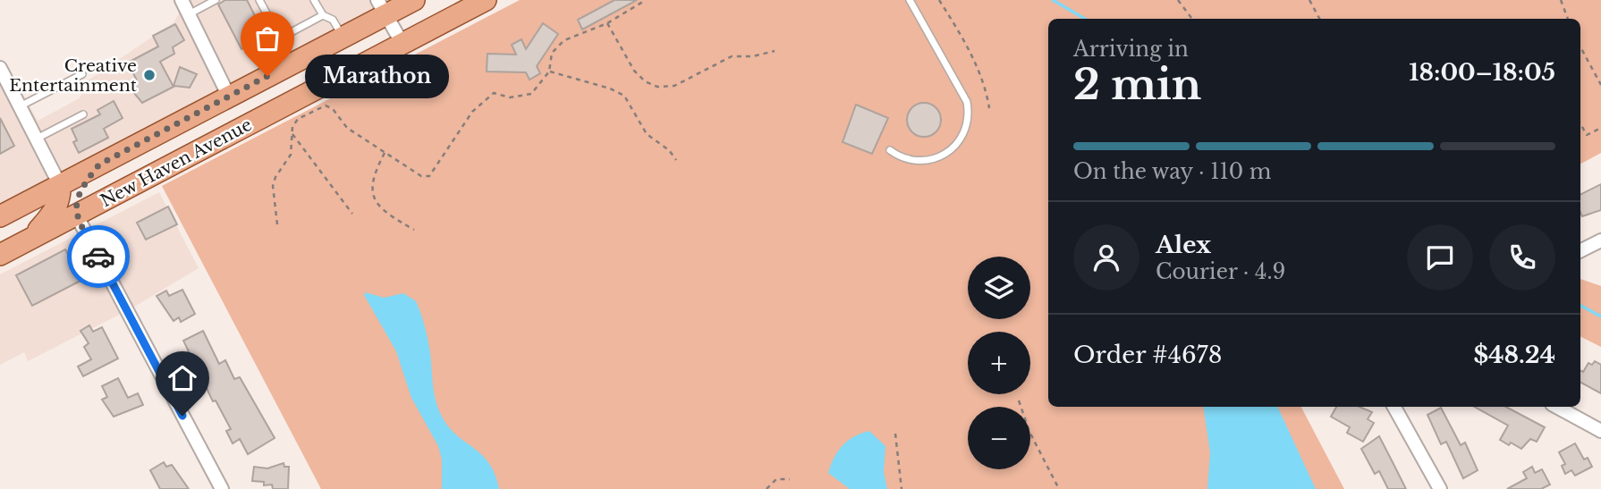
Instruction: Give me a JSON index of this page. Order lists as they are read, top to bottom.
{
  "streets": {
    "main road": ["New Haven Avenue"]
  },
  "places": ["Creative Entertainment", "Marathon"],
  "page": {
    "heading": ["2 min", "Arriving in", "18:00–18:05"],
    "panel": [
      "Alex",
      "Courier · 4.9",
      "Order #4678",
      "$48.24"
    ],
    "bubble": "Marathon",
    "bar": "On the way · 110 m",
    "map_buttons": ["+", "−"]
  }
}
